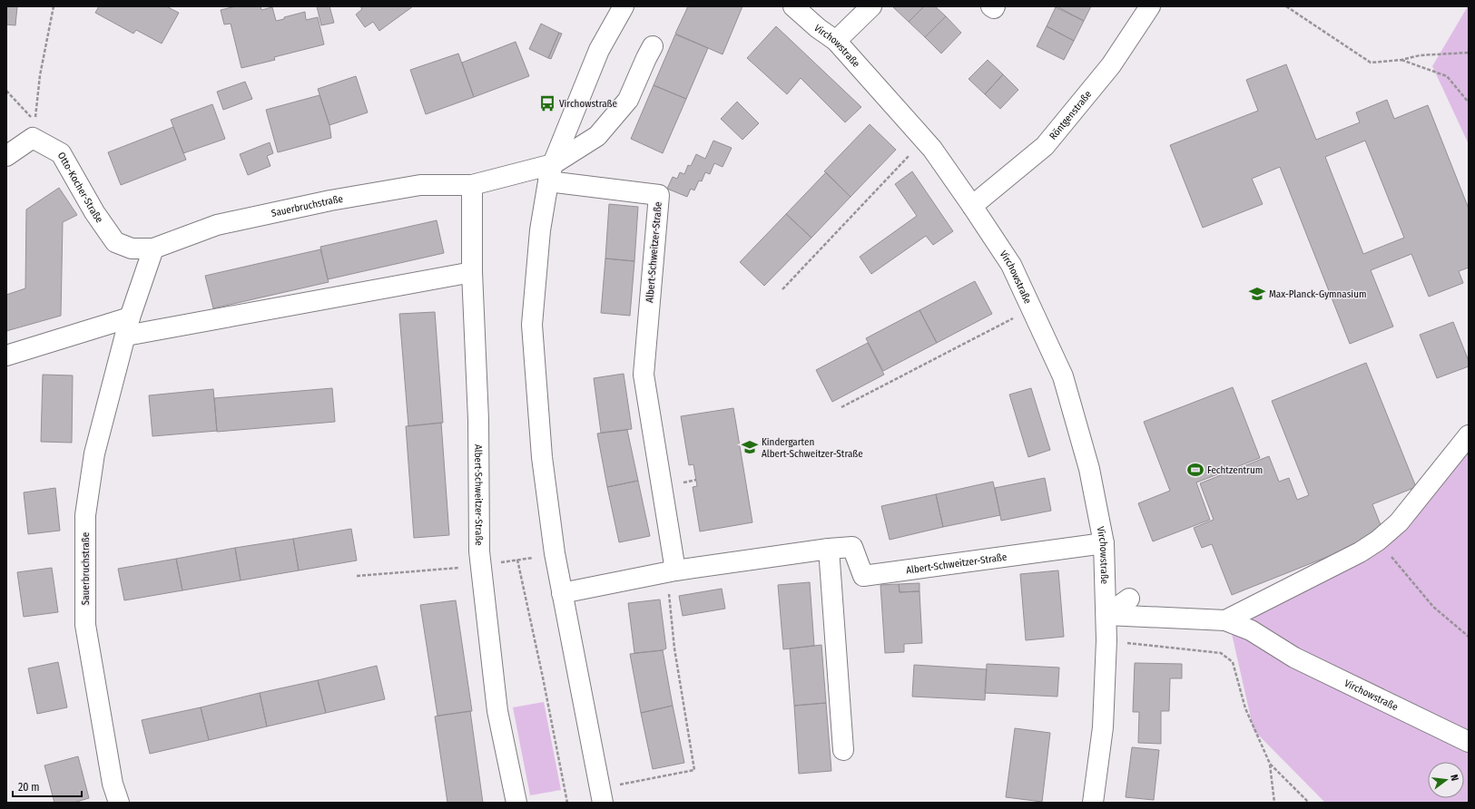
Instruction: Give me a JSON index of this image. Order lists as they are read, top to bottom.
{
  "streets": {
    "street": [
      "Virchowstraße",
      "Röntgenstraße",
      "Otto-Kocher-Straße",
      "Sauerbruchstraße",
      "Albert-Schweitzer-Straße"
    ]
  },
  "crossings": [
    ["Virchowstraße", "Röntgenstraße"],
    ["Virchowstraße", "Albert-Schweitzer-Straße"],
    ["Otto-Kocher-Straße", "Sauerbruchstraße"],
    ["Sauerbruchstraße", "Albert-Schweitzer-Straße"]
  ],
  "places": {
    "bus stop": ["Virchowstraße"],
    "school or university": ["Max-Planck-Gymnasium", "Kindergarten Albert-Schweitzer-Straße"],
    "sports": ["Fechtzentrum"]
  },
  "scale_bar": "20 m",
  "north": "right"
}
